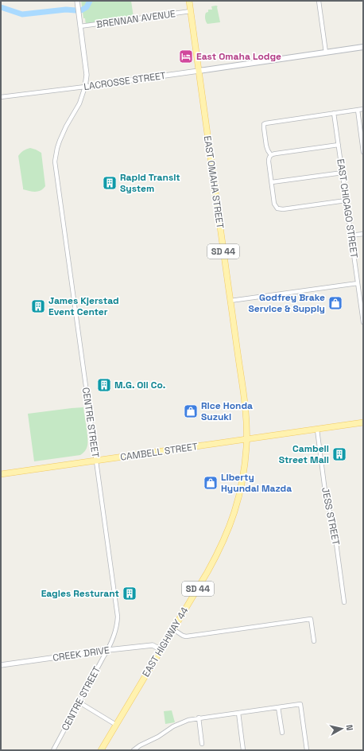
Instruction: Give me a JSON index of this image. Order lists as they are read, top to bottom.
{
  "streets": {
    "main road": [
      "LACROSSE STREET",
      "EAST OMAHA STREET",
      "SD 44",
      "CAMBELL STREET",
      "EAST HIGHWAY 44"
    ],
    "street": [
      "BRENNAN AVENUE",
      "EAST CHICAGO STREET",
      "CENTRE STREET",
      "JESS STREET",
      "CREEK DRIVE"
    ]
  },
  "crossings": [
    ["BRENNAN AVENUE", "EAST OMAHA STREET"],
    ["LACROSSE STREET", "EAST OMAHA STREET"],
    ["LACROSSE STREET", "CENTRE STREET"],
    ["EAST OMAHA STREET", "CAMBELL STREET"],
    ["EAST OMAHA STREET", "EAST HIGHWAY 44"],
    ["CENTRE STREET", "CAMBELL STREET"],
    ["CENTRE STREET", "CREEK DRIVE"],
    ["CAMBELL STREET", "JESS STREET"],
    ["CAMBELL STREET", "EAST HIGHWAY 44"],
    ["EAST HIGHWAY 44", "CREEK DRIVE"]
  ],
  "places": {
    "hotel": ["East Omaha Lodge"],
    "building": [
      "Rapid Transit System",
      "James Kjerstad Event Center",
      "M.G. Oil Co.",
      "Cambell Street Mall",
      "Eagles Resturant"
    ],
    "shop": ["Godfrey Brake Service & Supply", "Rice Honda Suzuki", "Liberty Hyundai Mazda"]
  },
  "north": "right"
}
